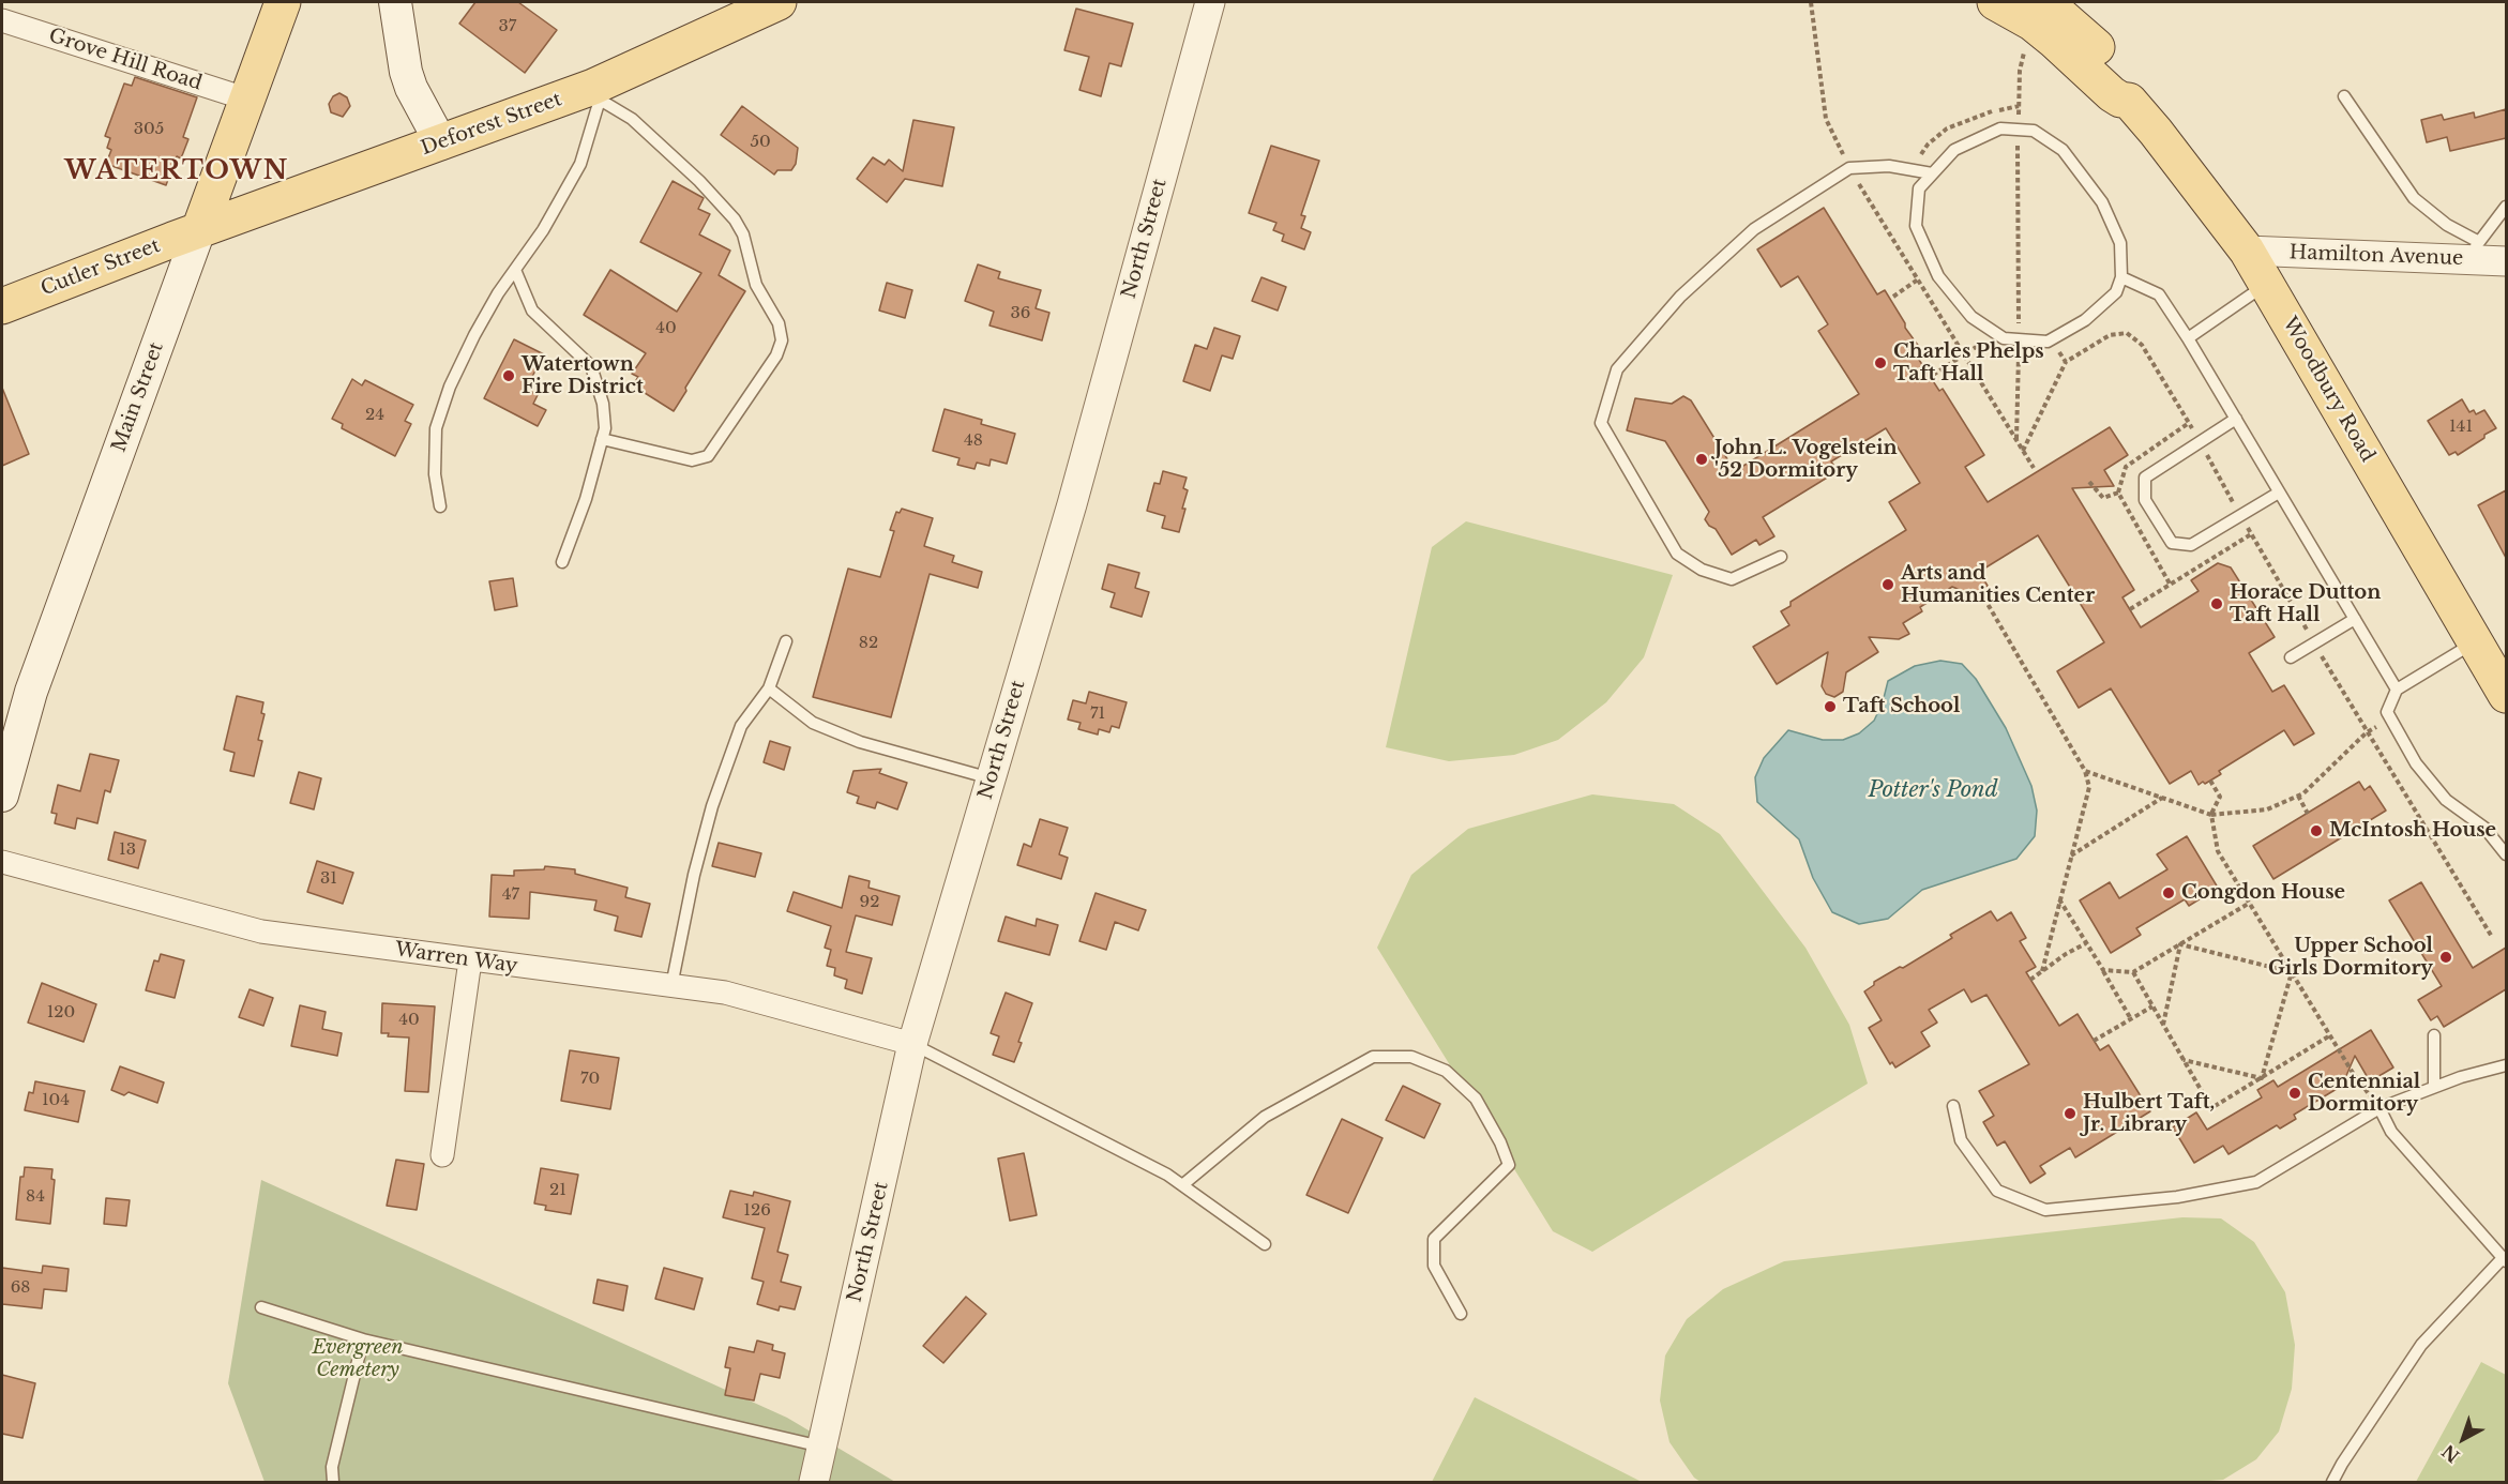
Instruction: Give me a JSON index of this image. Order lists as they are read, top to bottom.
{
  "streets": {
    "main road": [
      "Deforest Street",
      "Cutler Street",
      "Woodbury Road",
      "Main Street"
    ],
    "street": [
      "Grove Hill Road",
      "North Street",
      "Hamilton Avenue",
      "Warren Way"
    ]
  },
  "crossings": [
    ["Grove Hill Road", "Main Street"],
    ["Deforest Street", "Cutler Street"],
    ["Deforest Street", "Main Street"],
    ["North Street", "Warren Way"],
    ["Hamilton Avenue", "Woodbury Road"],
    ["Cutler Street", "Main Street"]
  ],
  "districts": ["WATERTOWN"],
  "water": ["Potter's Pond"],
  "parks": ["Evergreen Cemetery"],
  "places": [
    "Charles Phelps Taft Hall",
    "Watertown Fire District",
    "John L. Vogelstein '52 Dormitory",
    "Arts and Humanities Center",
    "Horace Dutton Taft Hall",
    "Taft School",
    "McIntosh House",
    "Congdon House",
    "Upper School Girls Dormitory",
    "Centennial Dormitory",
    "Hulbert Taft, Jr. Library"
  ],
  "house_numbers": [
    "37",
    "305",
    "50",
    "36",
    "40",
    "24",
    "141",
    "48",
    "82",
    "71",
    "13",
    "31",
    "47",
    "92",
    "120",
    "40",
    "70",
    "104",
    "21",
    "84",
    "126",
    "68"
  ],
  "north": "bottom left"
}
